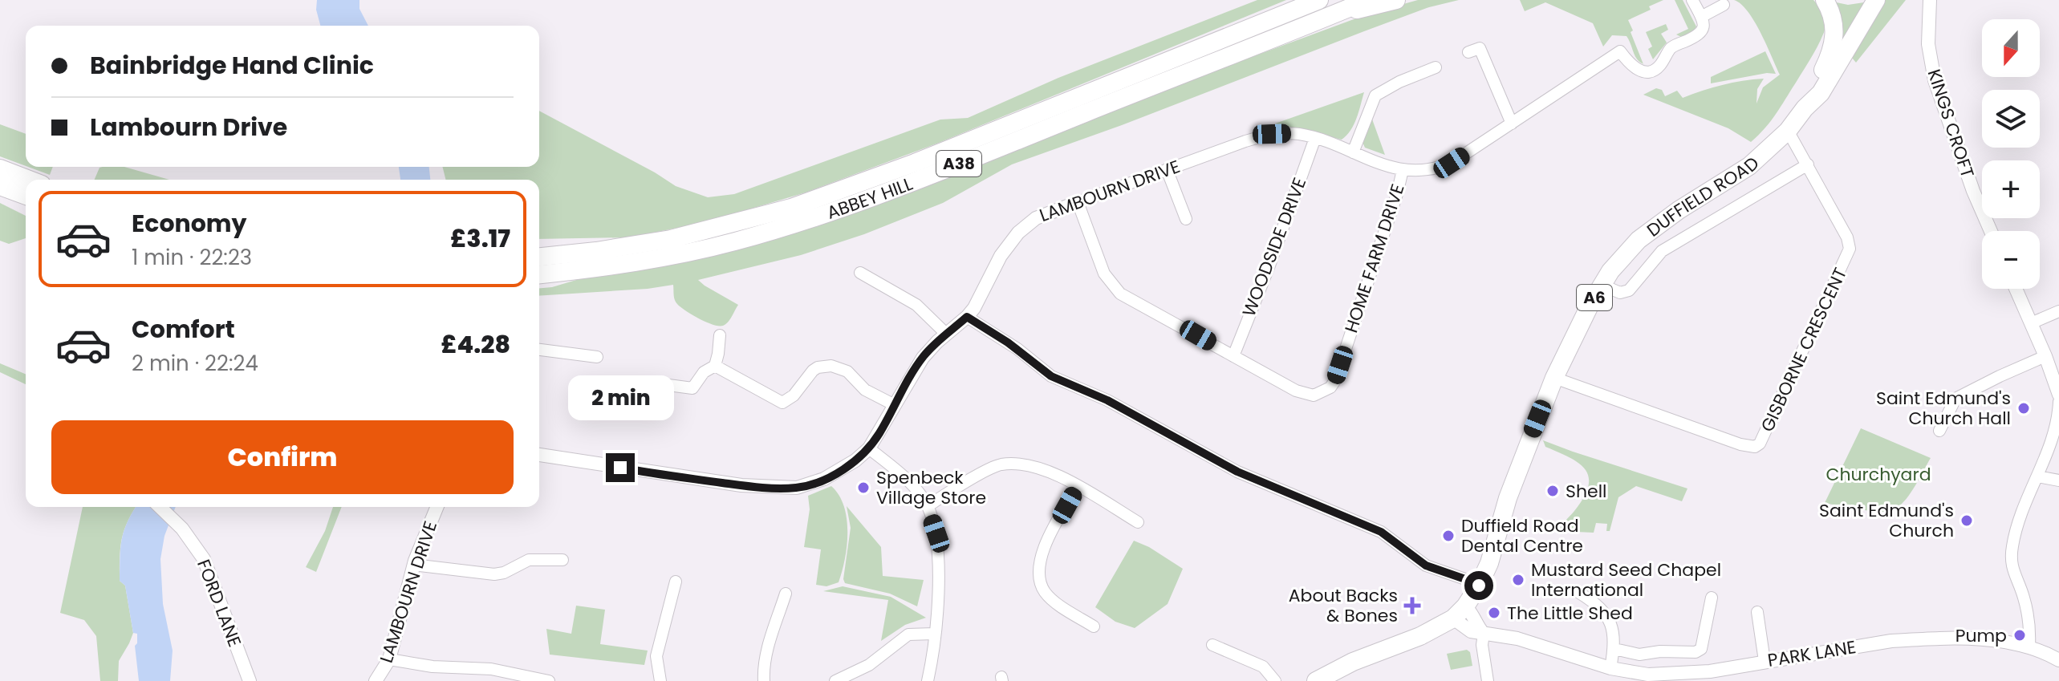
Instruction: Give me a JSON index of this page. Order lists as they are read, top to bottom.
{
  "streets": {
    "highway": [
      "A38",
      "DUFFIELD ROAD",
      "ABBEY HILL",
      "A6"
    ],
    "street": [
      "KINGS CROFT",
      "LAMBOURN DRIVE",
      "WOODSIDE DRIVE",
      "HOME FARM DRIVE",
      "GISBORNE CRESCENT",
      "FORD LANE",
      "PARK LANE"
    ]
  },
  "crossings": [
    ["LAMBOURN DRIVE", "WOODSIDE DRIVE"],
    ["LAMBOURN DRIVE", "HOME FARM DRIVE"],
    ["DUFFIELD ROAD", "GISBORNE CRESCENT"],
    ["WOODSIDE DRIVE", "HOME FARM DRIVE"]
  ],
  "parks": ["Churchyard"],
  "places": {
    "other": [
      "Saint Edmund's Church Hall",
      "Spenbeck Village Store",
      "Shell",
      "Saint Edmund's Church",
      "Duffield Road Dental Centre",
      "Mustard Seed Chapel International",
      "The Little Shed",
      "Pump"
    ],
    "health": ["About Backs & Bones"]
  },
  "north": "bottom",
  "page": {
    "map_buttons": ["+", "−"],
    "banner": ["Bainbridge Hand Clinic", "Lambourn Drive"],
    "list": [
      {
        "name": "Economy",
        "note": "1 min · 22:23",
        "value": "£3.17"
      },
      {
        "name": "Comfort",
        "note": "2 min · 22:24",
        "value": "£4.28"
      }
    ],
    "bubble": "2 min",
    "buttons": "Confirm"
  }
}
